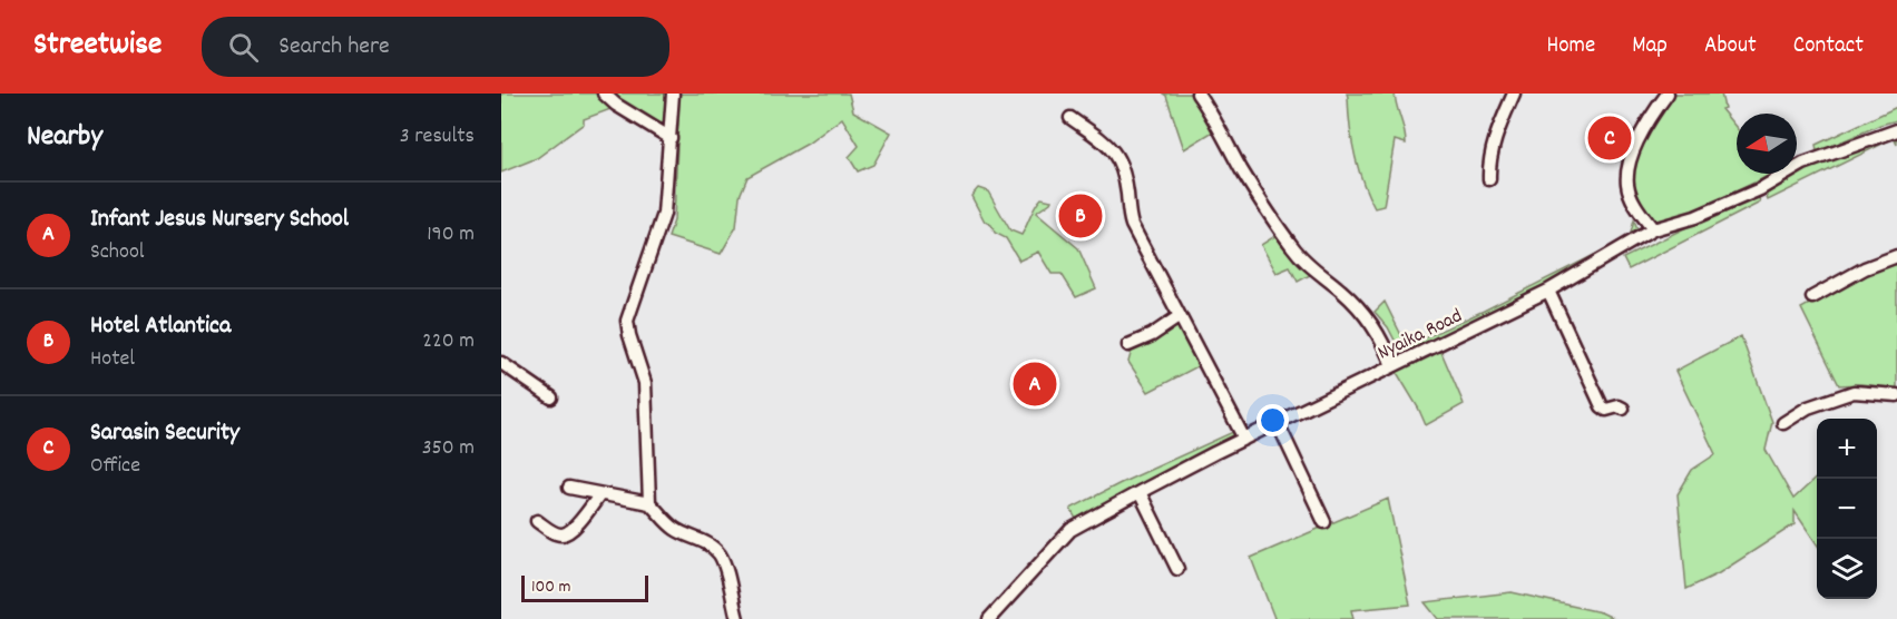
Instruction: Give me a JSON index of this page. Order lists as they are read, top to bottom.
{
  "streets": {
    "street": ["Nyaika Road"]
  },
  "scale_bar": "100 m",
  "north": "left",
  "page": {
    "header": "Streetwise",
    "search": "Search here",
    "nav": [
      "Home",
      "Map",
      "About",
      "Contact"
    ],
    "heading": ["Nearby", "3 results"],
    "pins": ["C", "B", "A"],
    "list": [
      {
        "mark": "A",
        "name": "Infant Jesus Nursery School",
        "note": "School",
        "value": "190 m"
      },
      {
        "mark": "B",
        "name": "Hotel Atlantica",
        "note": "Hotel",
        "value": "220 m"
      },
      {
        "mark": "C",
        "name": "Sarasin Security",
        "note": "Office",
        "value": "350 m"
      }
    ],
    "map_buttons": ["+", "−"],
    "scale": "100 m"
  }
}
